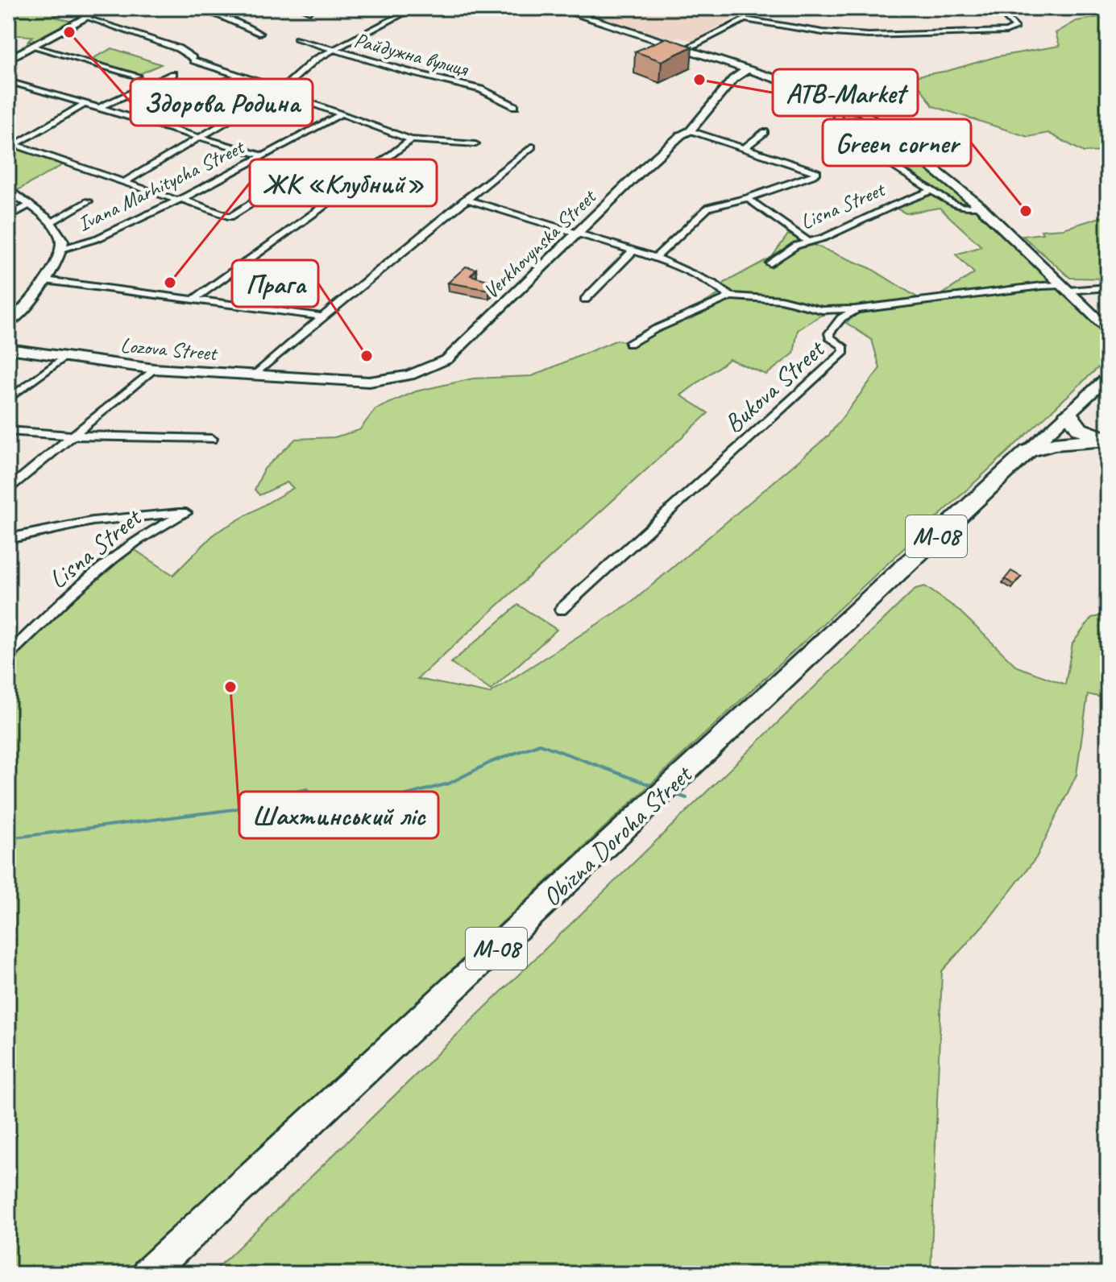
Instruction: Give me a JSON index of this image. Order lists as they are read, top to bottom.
{
  "streets": {
    "highway": ["М-08", "Obizna Doroha Street"],
    "street": [
      "Райдужна вулиця",
      "Ivana Marhitycha Street",
      "Lisna Street",
      "Verkhovynska Street",
      "Lozova Street",
      "Bukova Street"
    ]
  },
  "crossings": [
    ["Verkhovynska Street", "Lozova Street"]
  ],
  "places": [
    "Здорова Родина",
    "ATB-Market",
    "Green corner",
    "ЖК «Клубний»",
    "Прага",
    "Шахтинський ліс"
  ]
}
